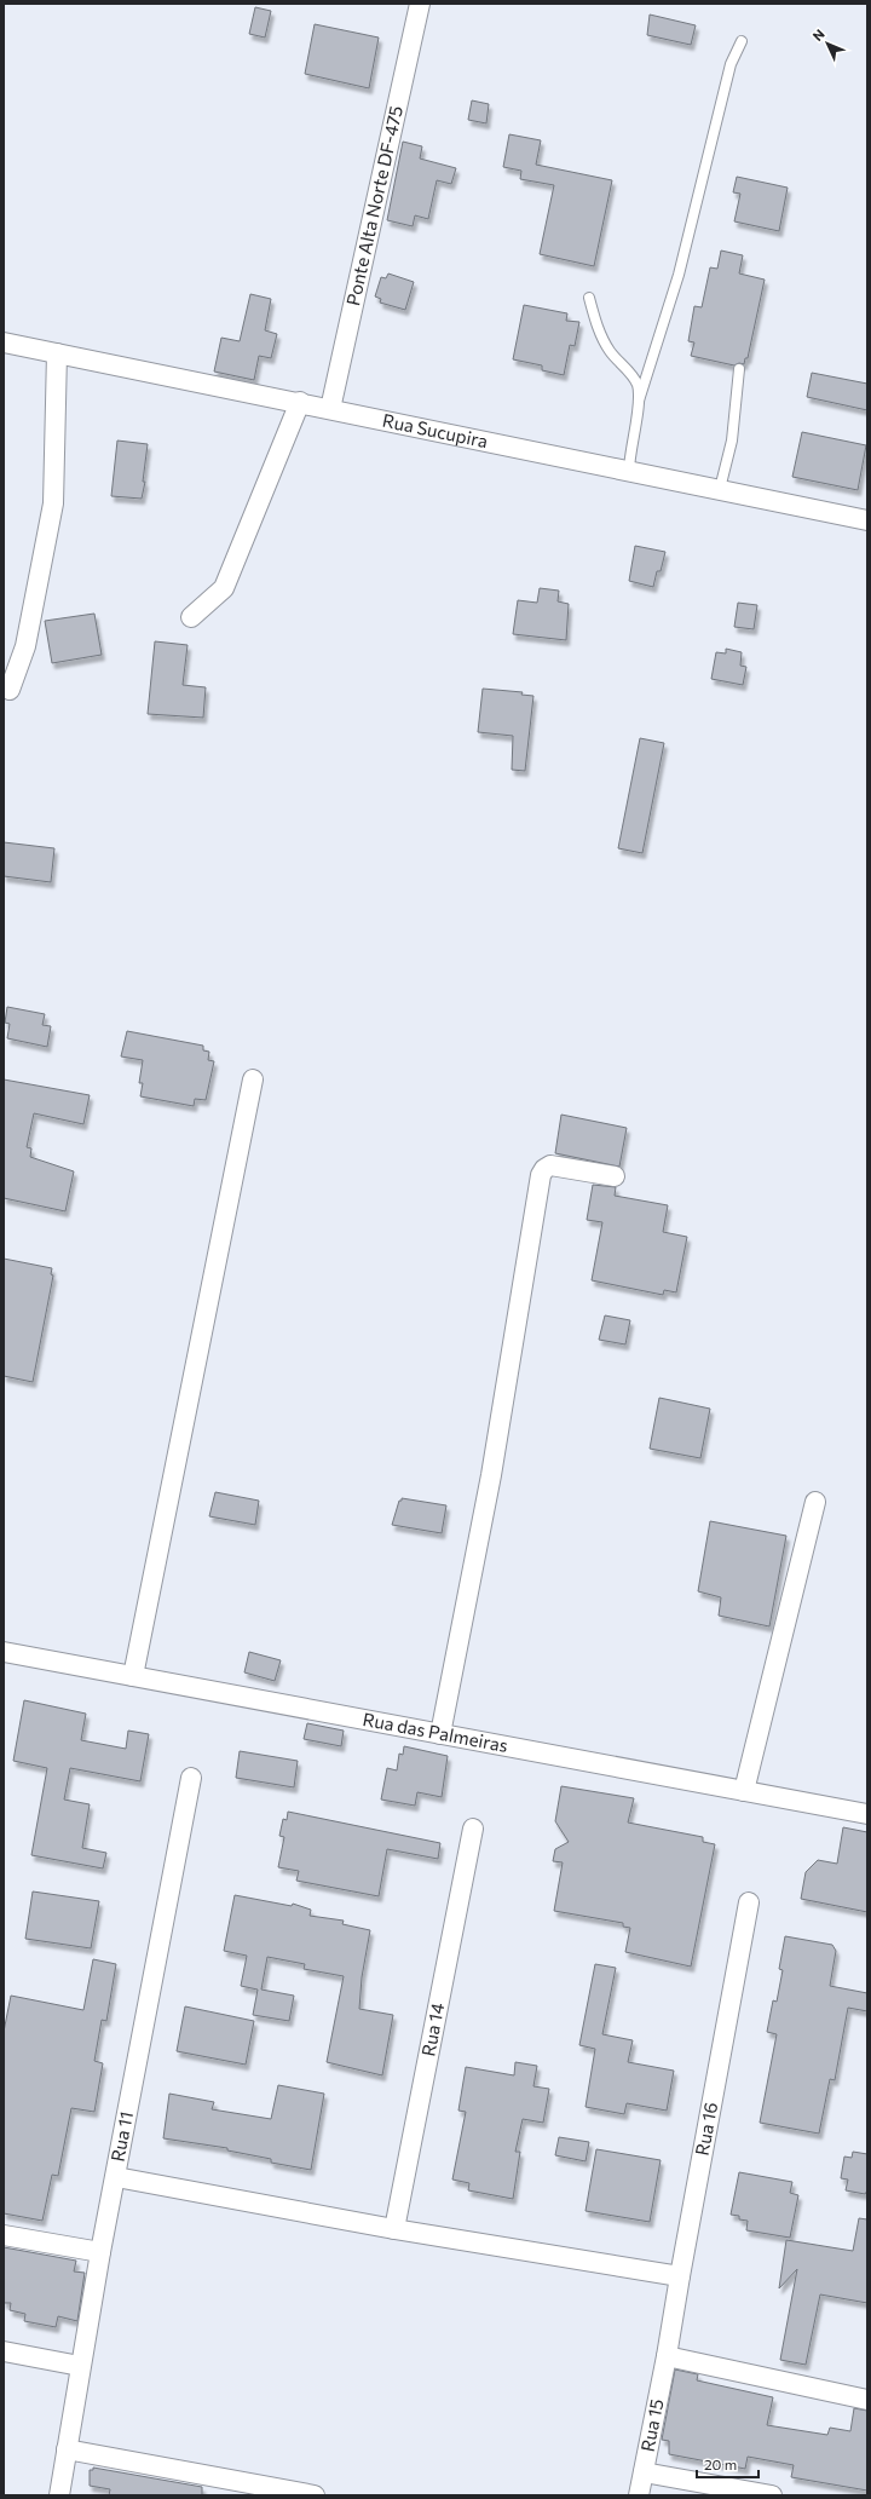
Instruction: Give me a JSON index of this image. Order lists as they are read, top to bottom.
{
  "streets": {
    "street": [
      "Ponte Alta Norte DF-475",
      "Rua Sucupira",
      "Rua das Palmeiras",
      "Rua 14",
      "Rua 16",
      "Rua 11",
      "Rua 15"
    ]
  },
  "crossings": [
    ["Ponte Alta Norte DF-475", "Rua Sucupira"],
    ["Rua 16", "Rua 15"]
  ],
  "scale_bar": "20 m",
  "north": "top left"
}
